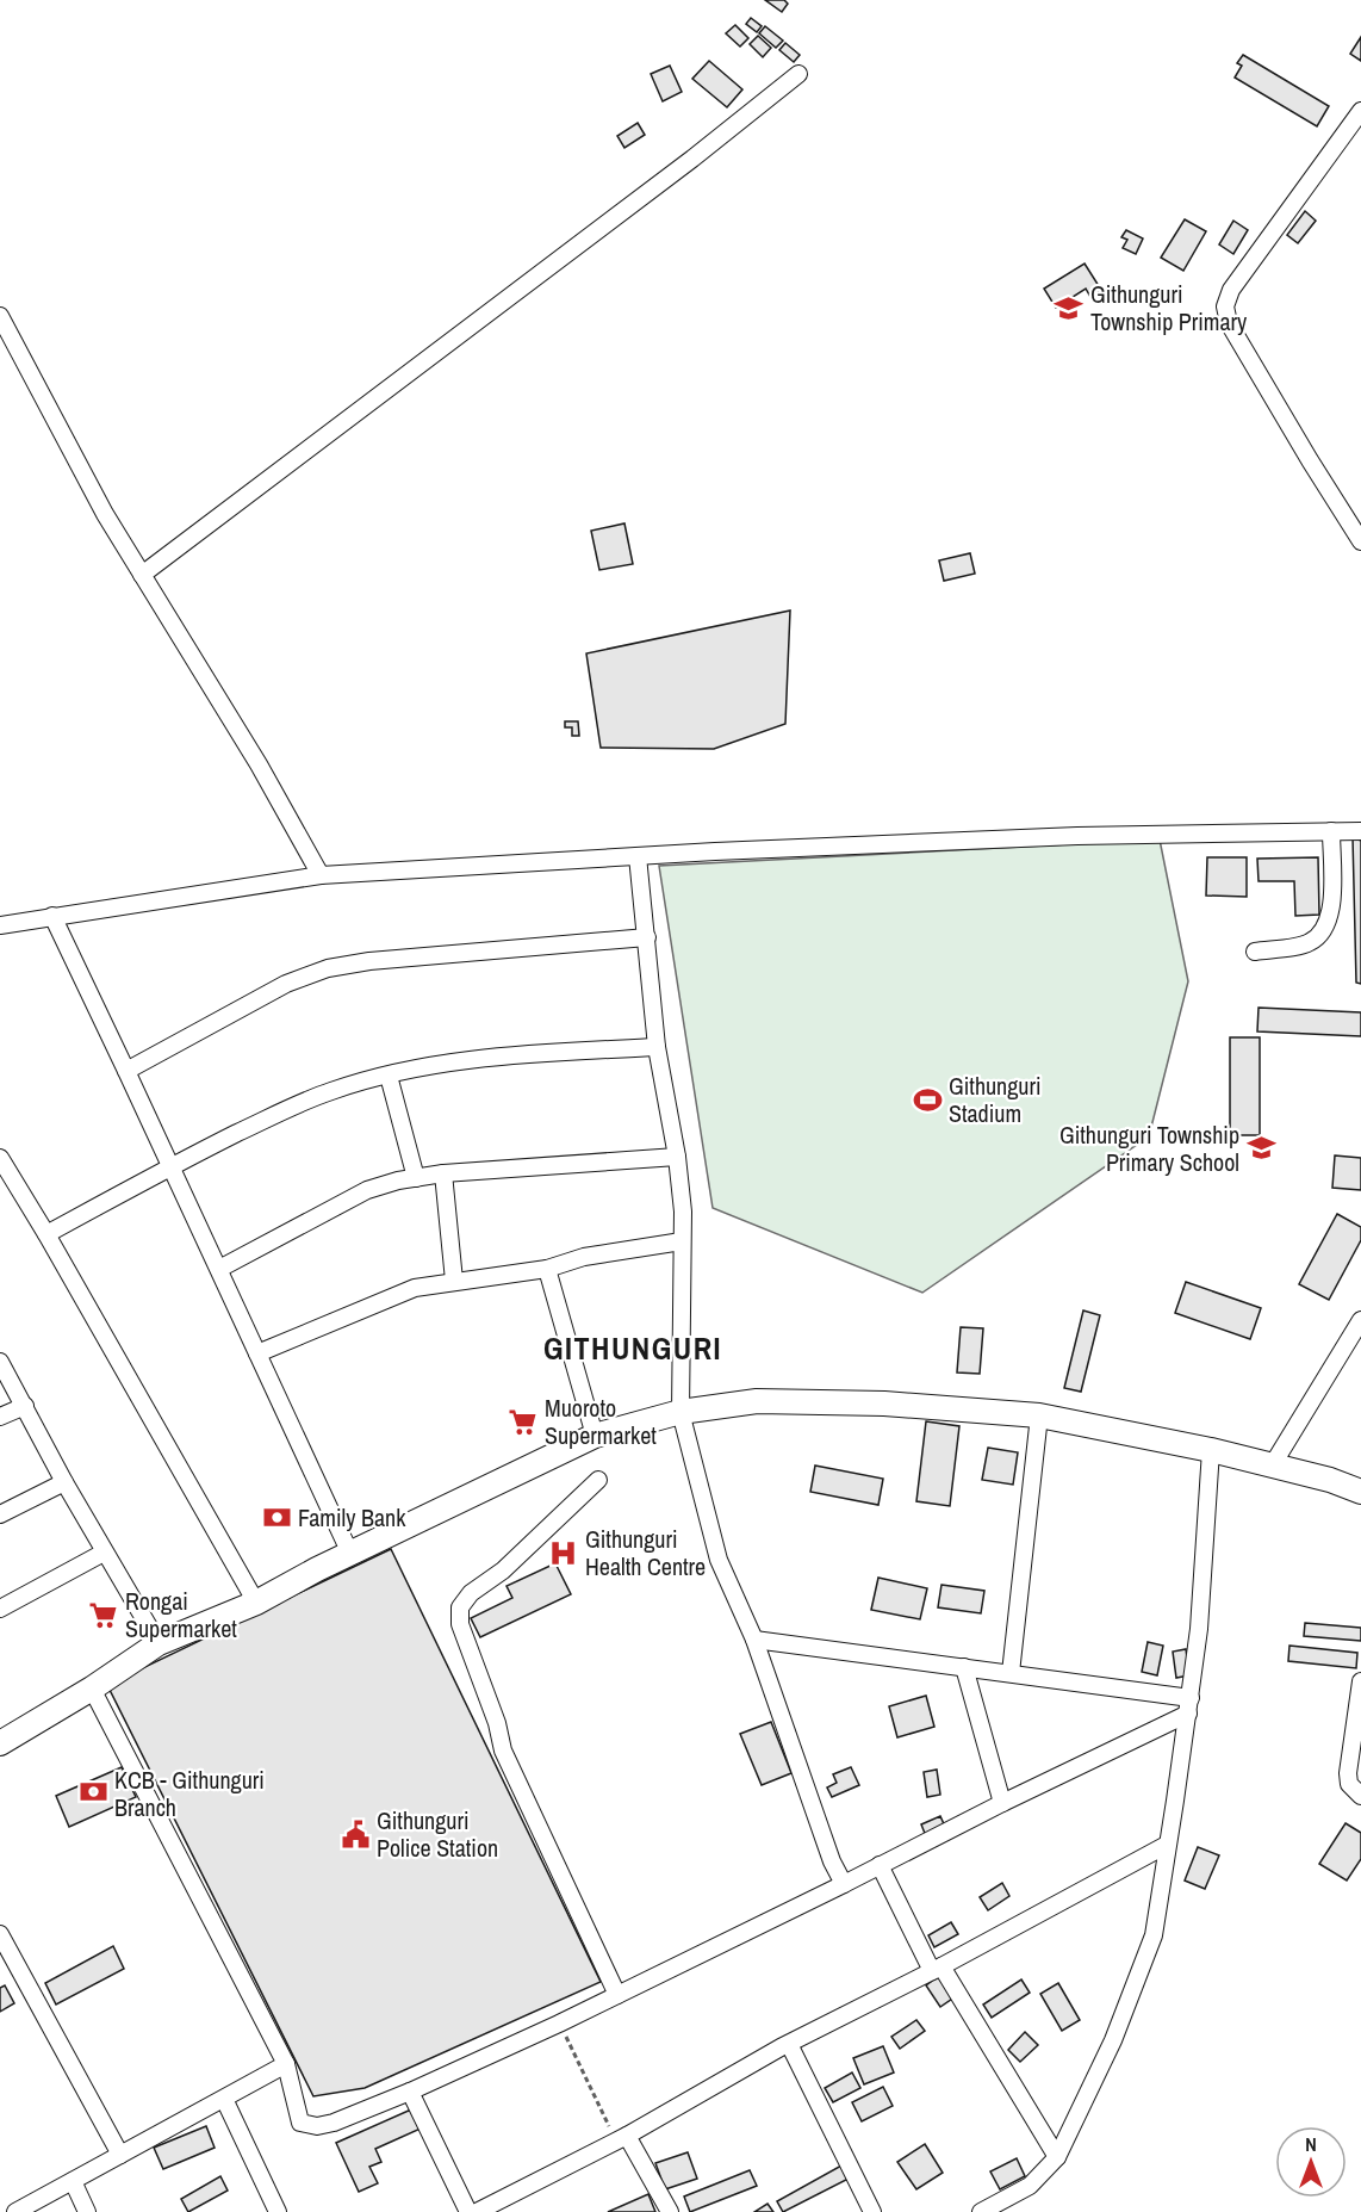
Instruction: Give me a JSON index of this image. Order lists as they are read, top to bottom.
{
  "districts": ["GITHUNGURI"],
  "places": {
    "school or university": ["Githunguri Township Primary", "Githunguri Township Primary School"],
    "sports": ["Githunguri Stadium"],
    "supermarket": ["Muoroto Supermarket", "Rongai Supermarket"],
    "bank": ["Family Bank", "KCB - Githunguri Branch"],
    "hospital": ["Githunguri Health Centre"],
    "public building": ["Githunguri Police Station"]
  },
  "north": "top"
}
